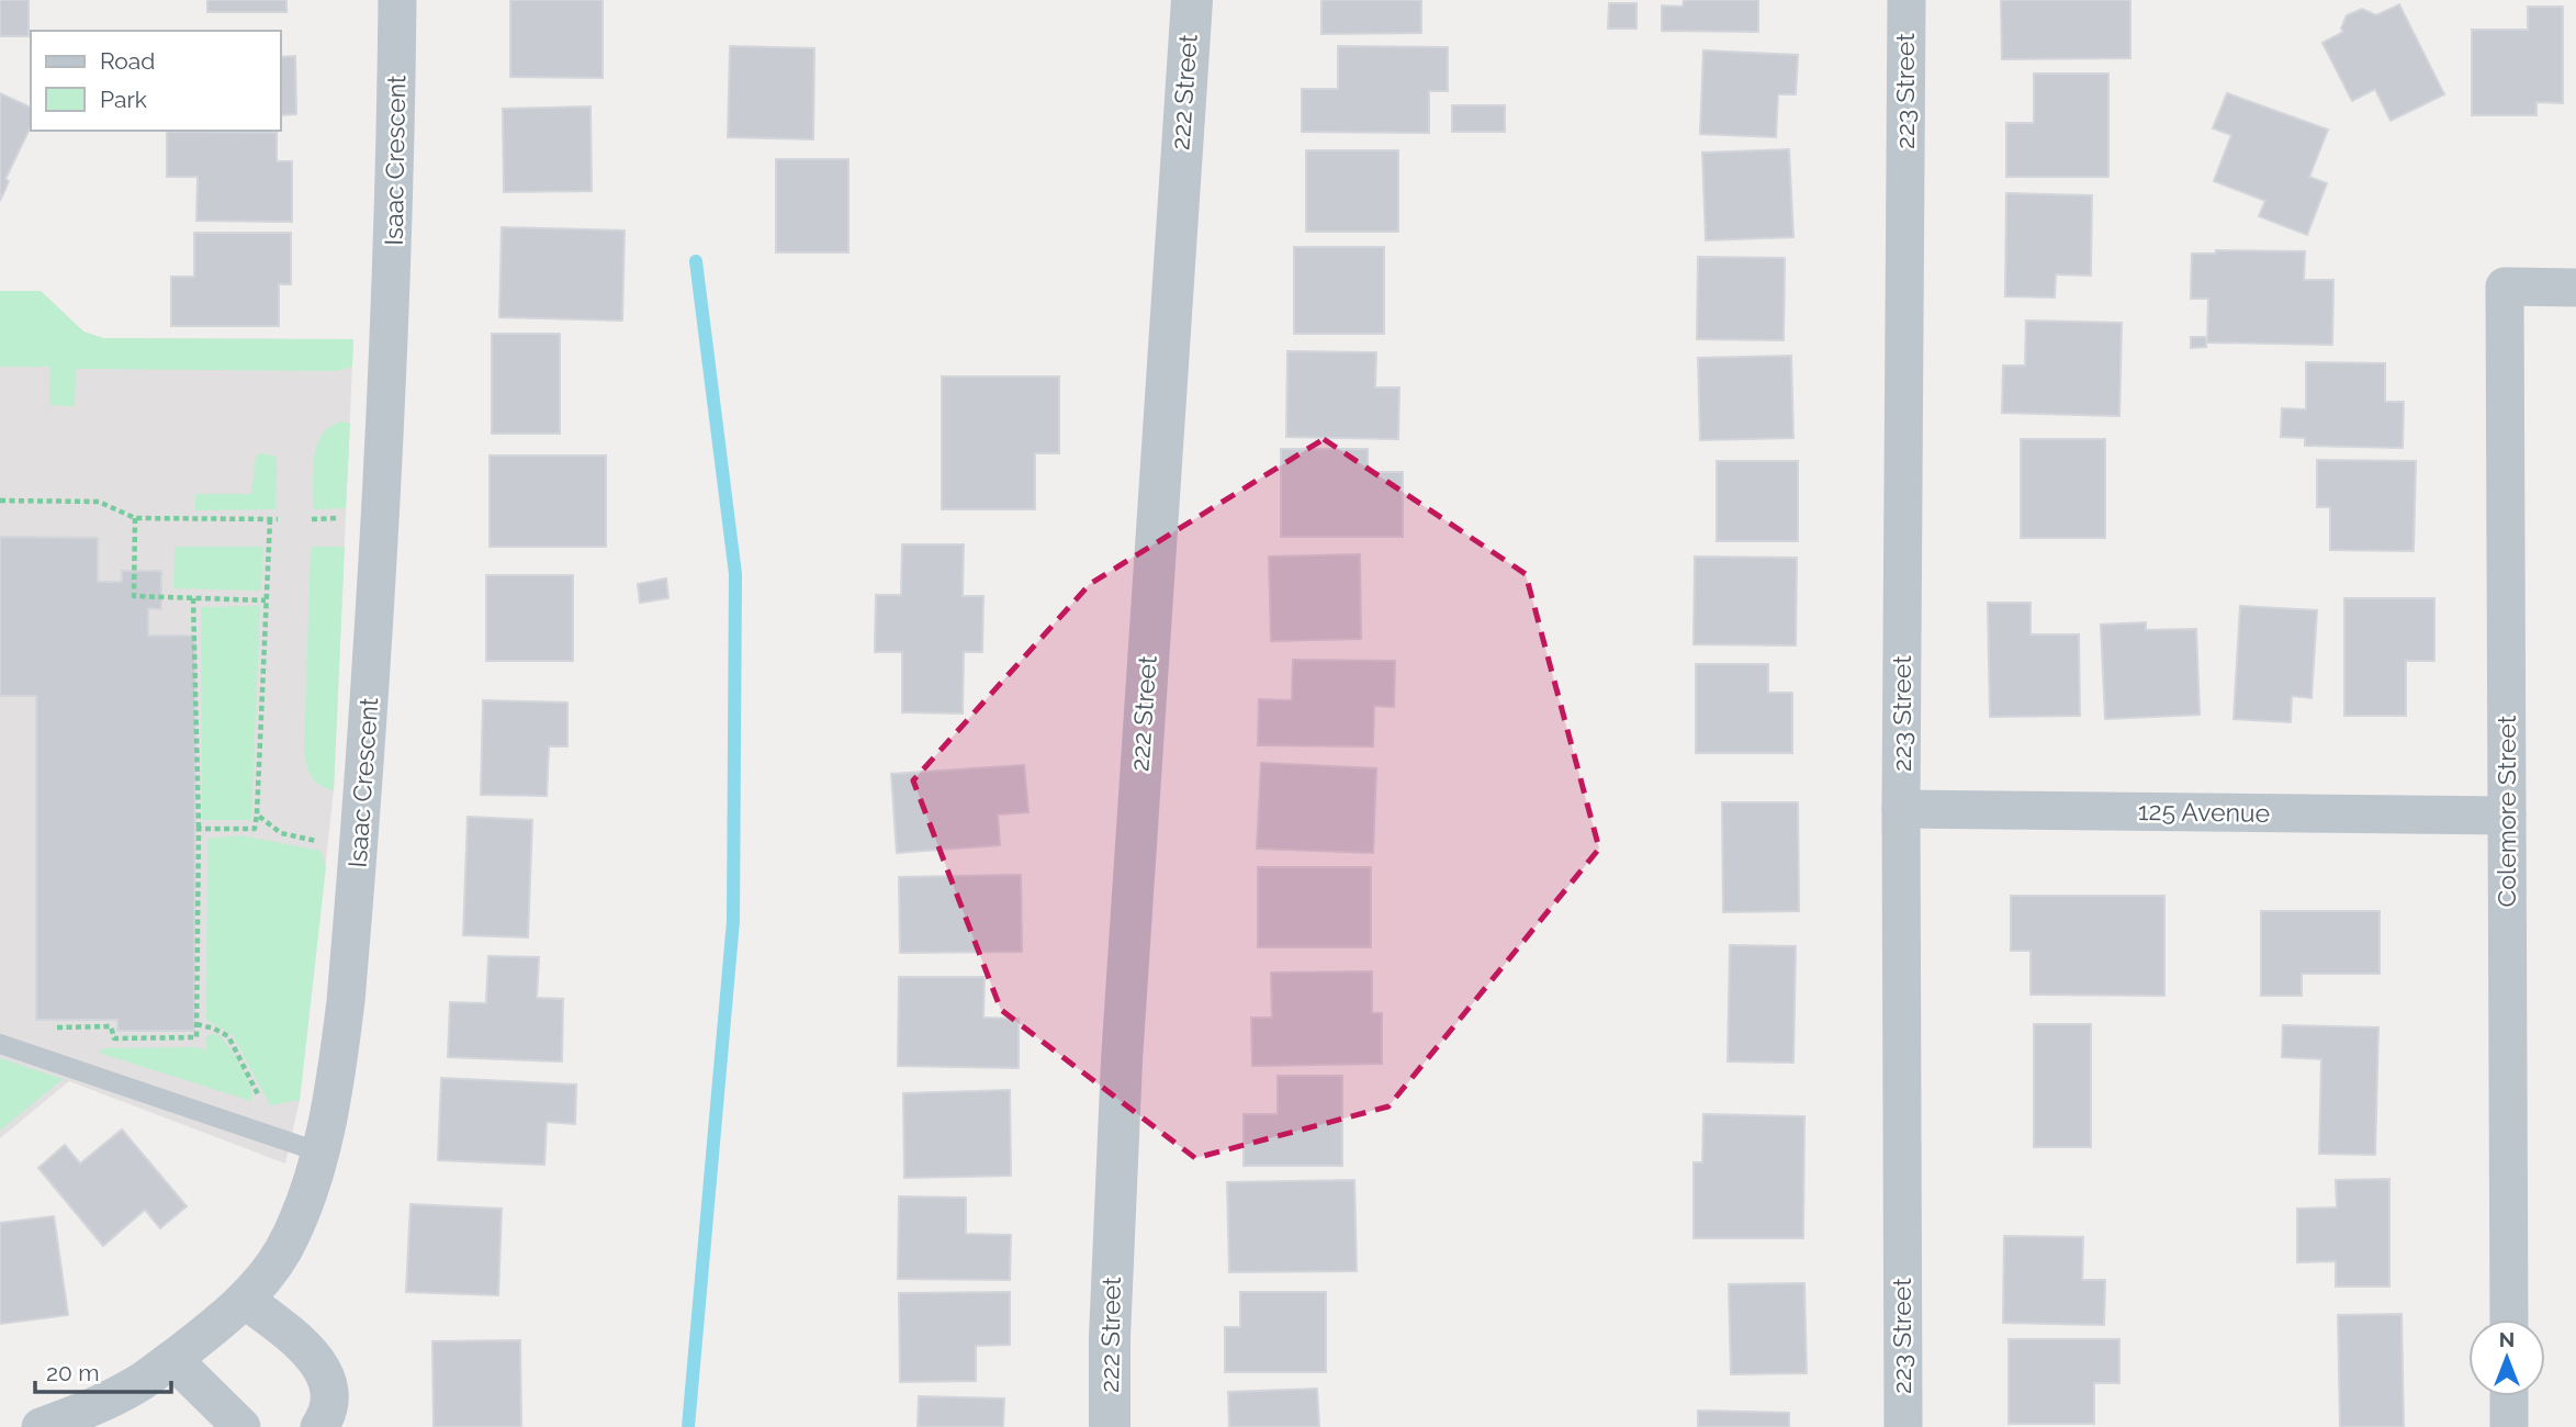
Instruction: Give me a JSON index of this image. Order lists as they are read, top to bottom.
{
  "streets": {
    "street": [
      "223 Street",
      "222 Street",
      "Isaac Crescent",
      "Colemore Street",
      "125 Avenue"
    ]
  },
  "crossings": [
    ["223 Street", "125 Avenue"],
    ["Colemore Street", "125 Avenue"]
  ],
  "legend": ["Road", "Park"],
  "scale_bar": "20 m",
  "north": "top"
}
